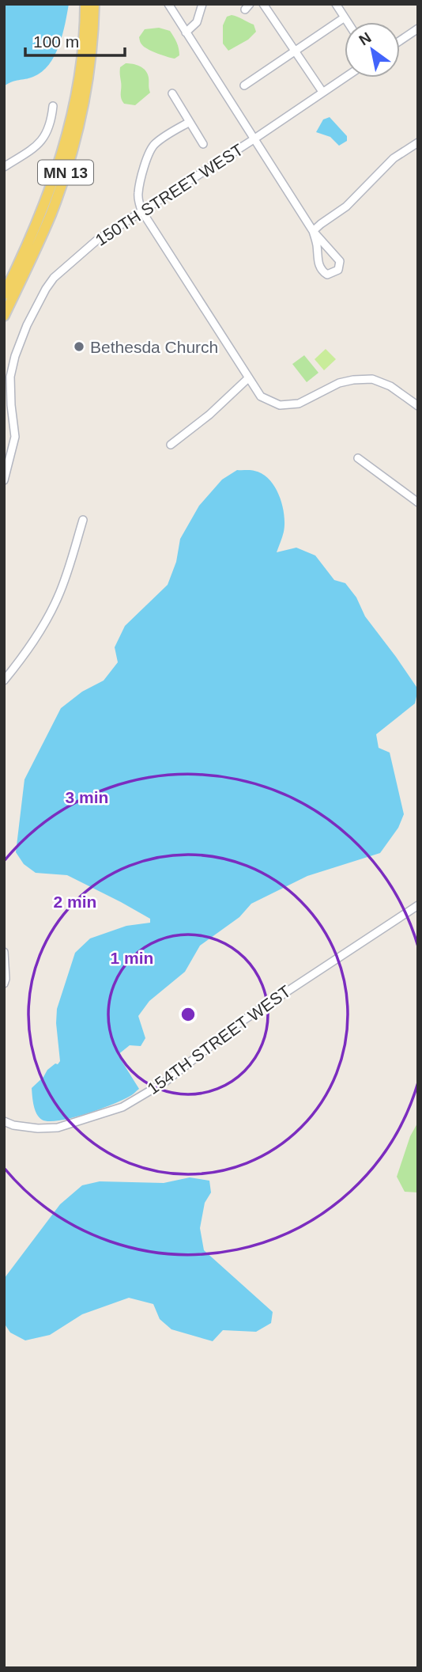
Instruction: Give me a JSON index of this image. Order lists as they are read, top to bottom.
{
  "streets": {
    "main road": ["MN 13"],
    "street": ["150TH STREET WEST", "154TH STREET WEST"]
  },
  "places": ["Bethesda Church"],
  "scale_bar": "100 m",
  "north": "top left",
  "rings": ["3 min", "2 min", "1 min"]
}
